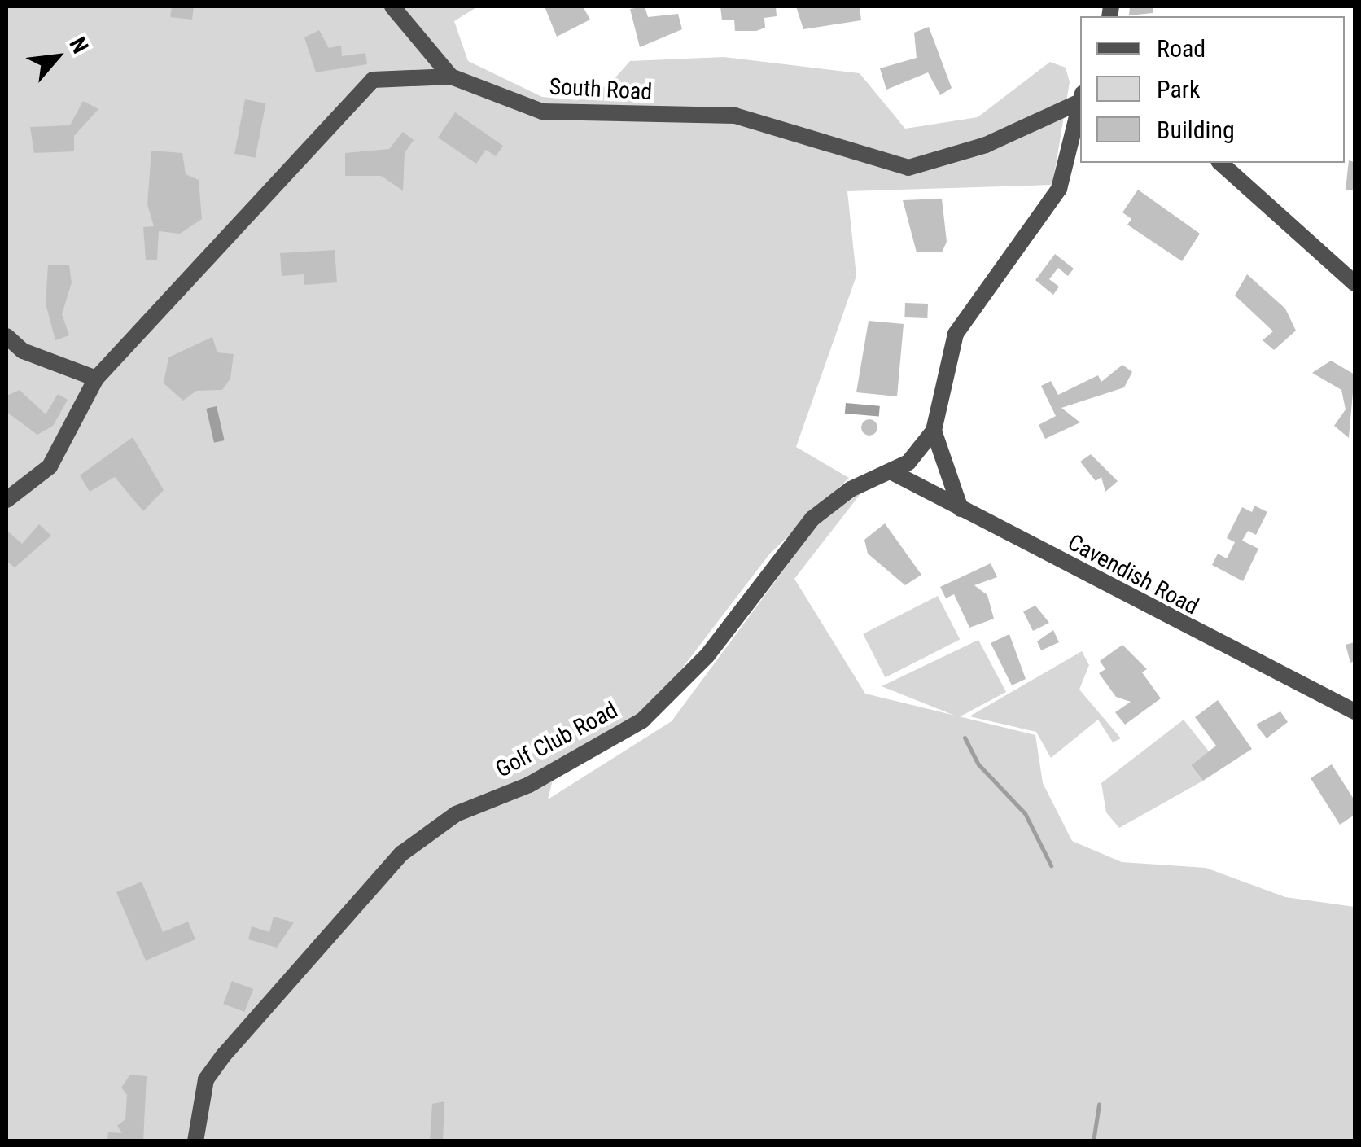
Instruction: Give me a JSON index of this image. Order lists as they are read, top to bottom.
{
  "streets": {
    "street": ["South Road", "Cavendish Road", "Golf Club Road"]
  },
  "crossings": [
    ["Cavendish Road", "Golf Club Road"]
  ],
  "legend": ["Road", "Park", "Building"],
  "north": "top right"
}
